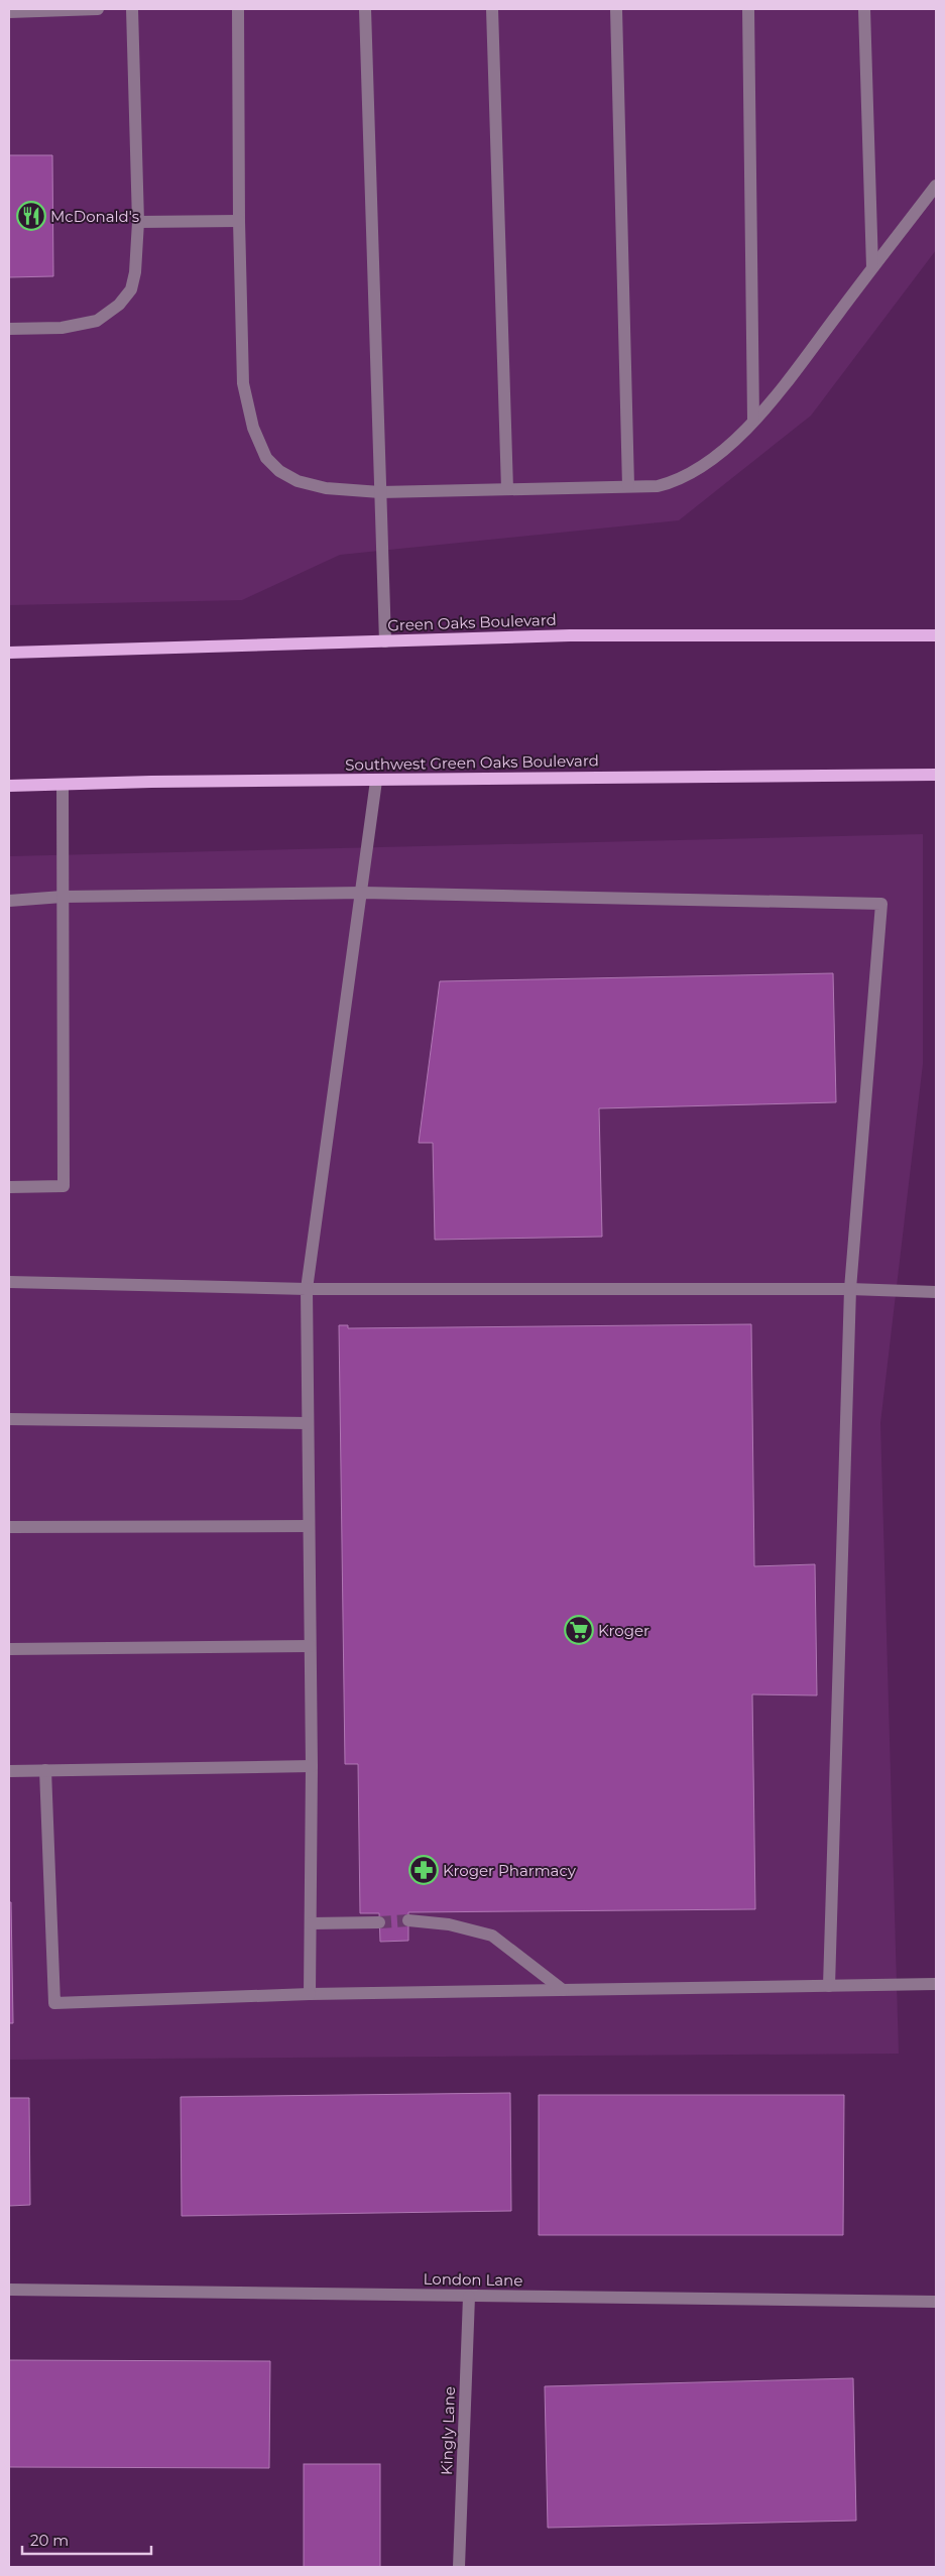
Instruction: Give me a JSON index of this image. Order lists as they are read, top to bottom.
{
  "streets": {
    "main road": ["Green Oaks Boulevard", "Southwest Green Oaks Boulevard"],
    "lane": ["London Lane", "Kingly Lane"]
  },
  "crossings": [
    ["London Lane", "Kingly Lane"]
  ],
  "places": {
    "restaurant": ["McDonald's"],
    "supermarket": ["Kroger"],
    "pharmacy": ["Kroger Pharmacy"]
  },
  "scale_bar": "20 m"
}
